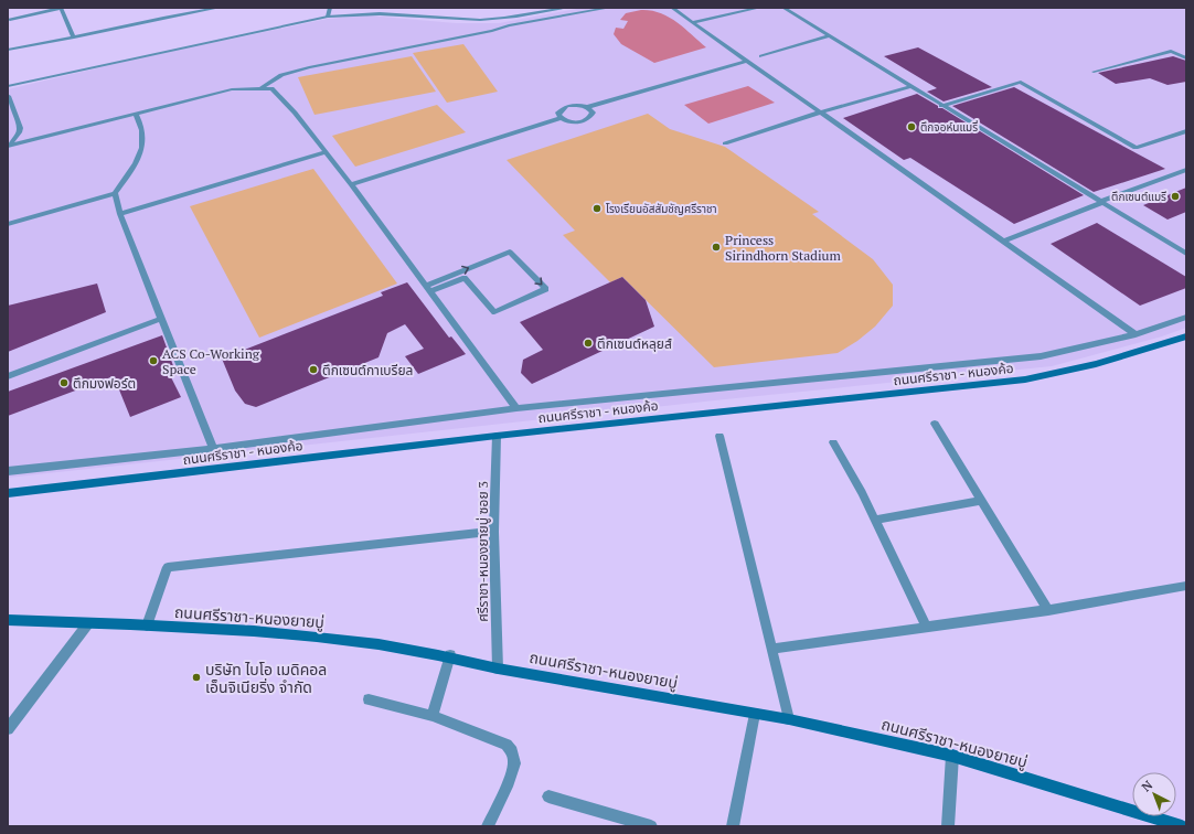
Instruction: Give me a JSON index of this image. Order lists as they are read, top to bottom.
{
  "streets": {
    "main road": ["ถนนศรีราชา - หนองค้อ", "ถนนศรีราชา-หนองยายบู่"],
    "street": ["ศรีราชา-หนองยายบู่ ซอย 3"]
  },
  "crossings": [
    ["ถนนศรีราชา - หนองค้อ", "ศรีราชา-หนองยายบู่ ซอย 3"],
    ["ศรีราชา-หนองยายบู่ ซอย 3", "ถนนศรีราชา-หนองยายบู่"]
  ],
  "places": [
    "ตึกจอห์นแมรี่",
    "ตึกเซนต์แมรี",
    "โรงเรียนอัสสัมชัญศรีราชา",
    "Princess Sirindhorn Stadium",
    "ตึกเซนต์หลุยส์",
    "ACS Co-Working Space",
    "ตึกเซนต์กาเบรียล",
    "ตึกมงฟอร์ต",
    "บริษัท ไบโอ เมดิคอล เอ็นจิเนียริ่ง จำกัด"
  ],
  "north": "top left"
}
